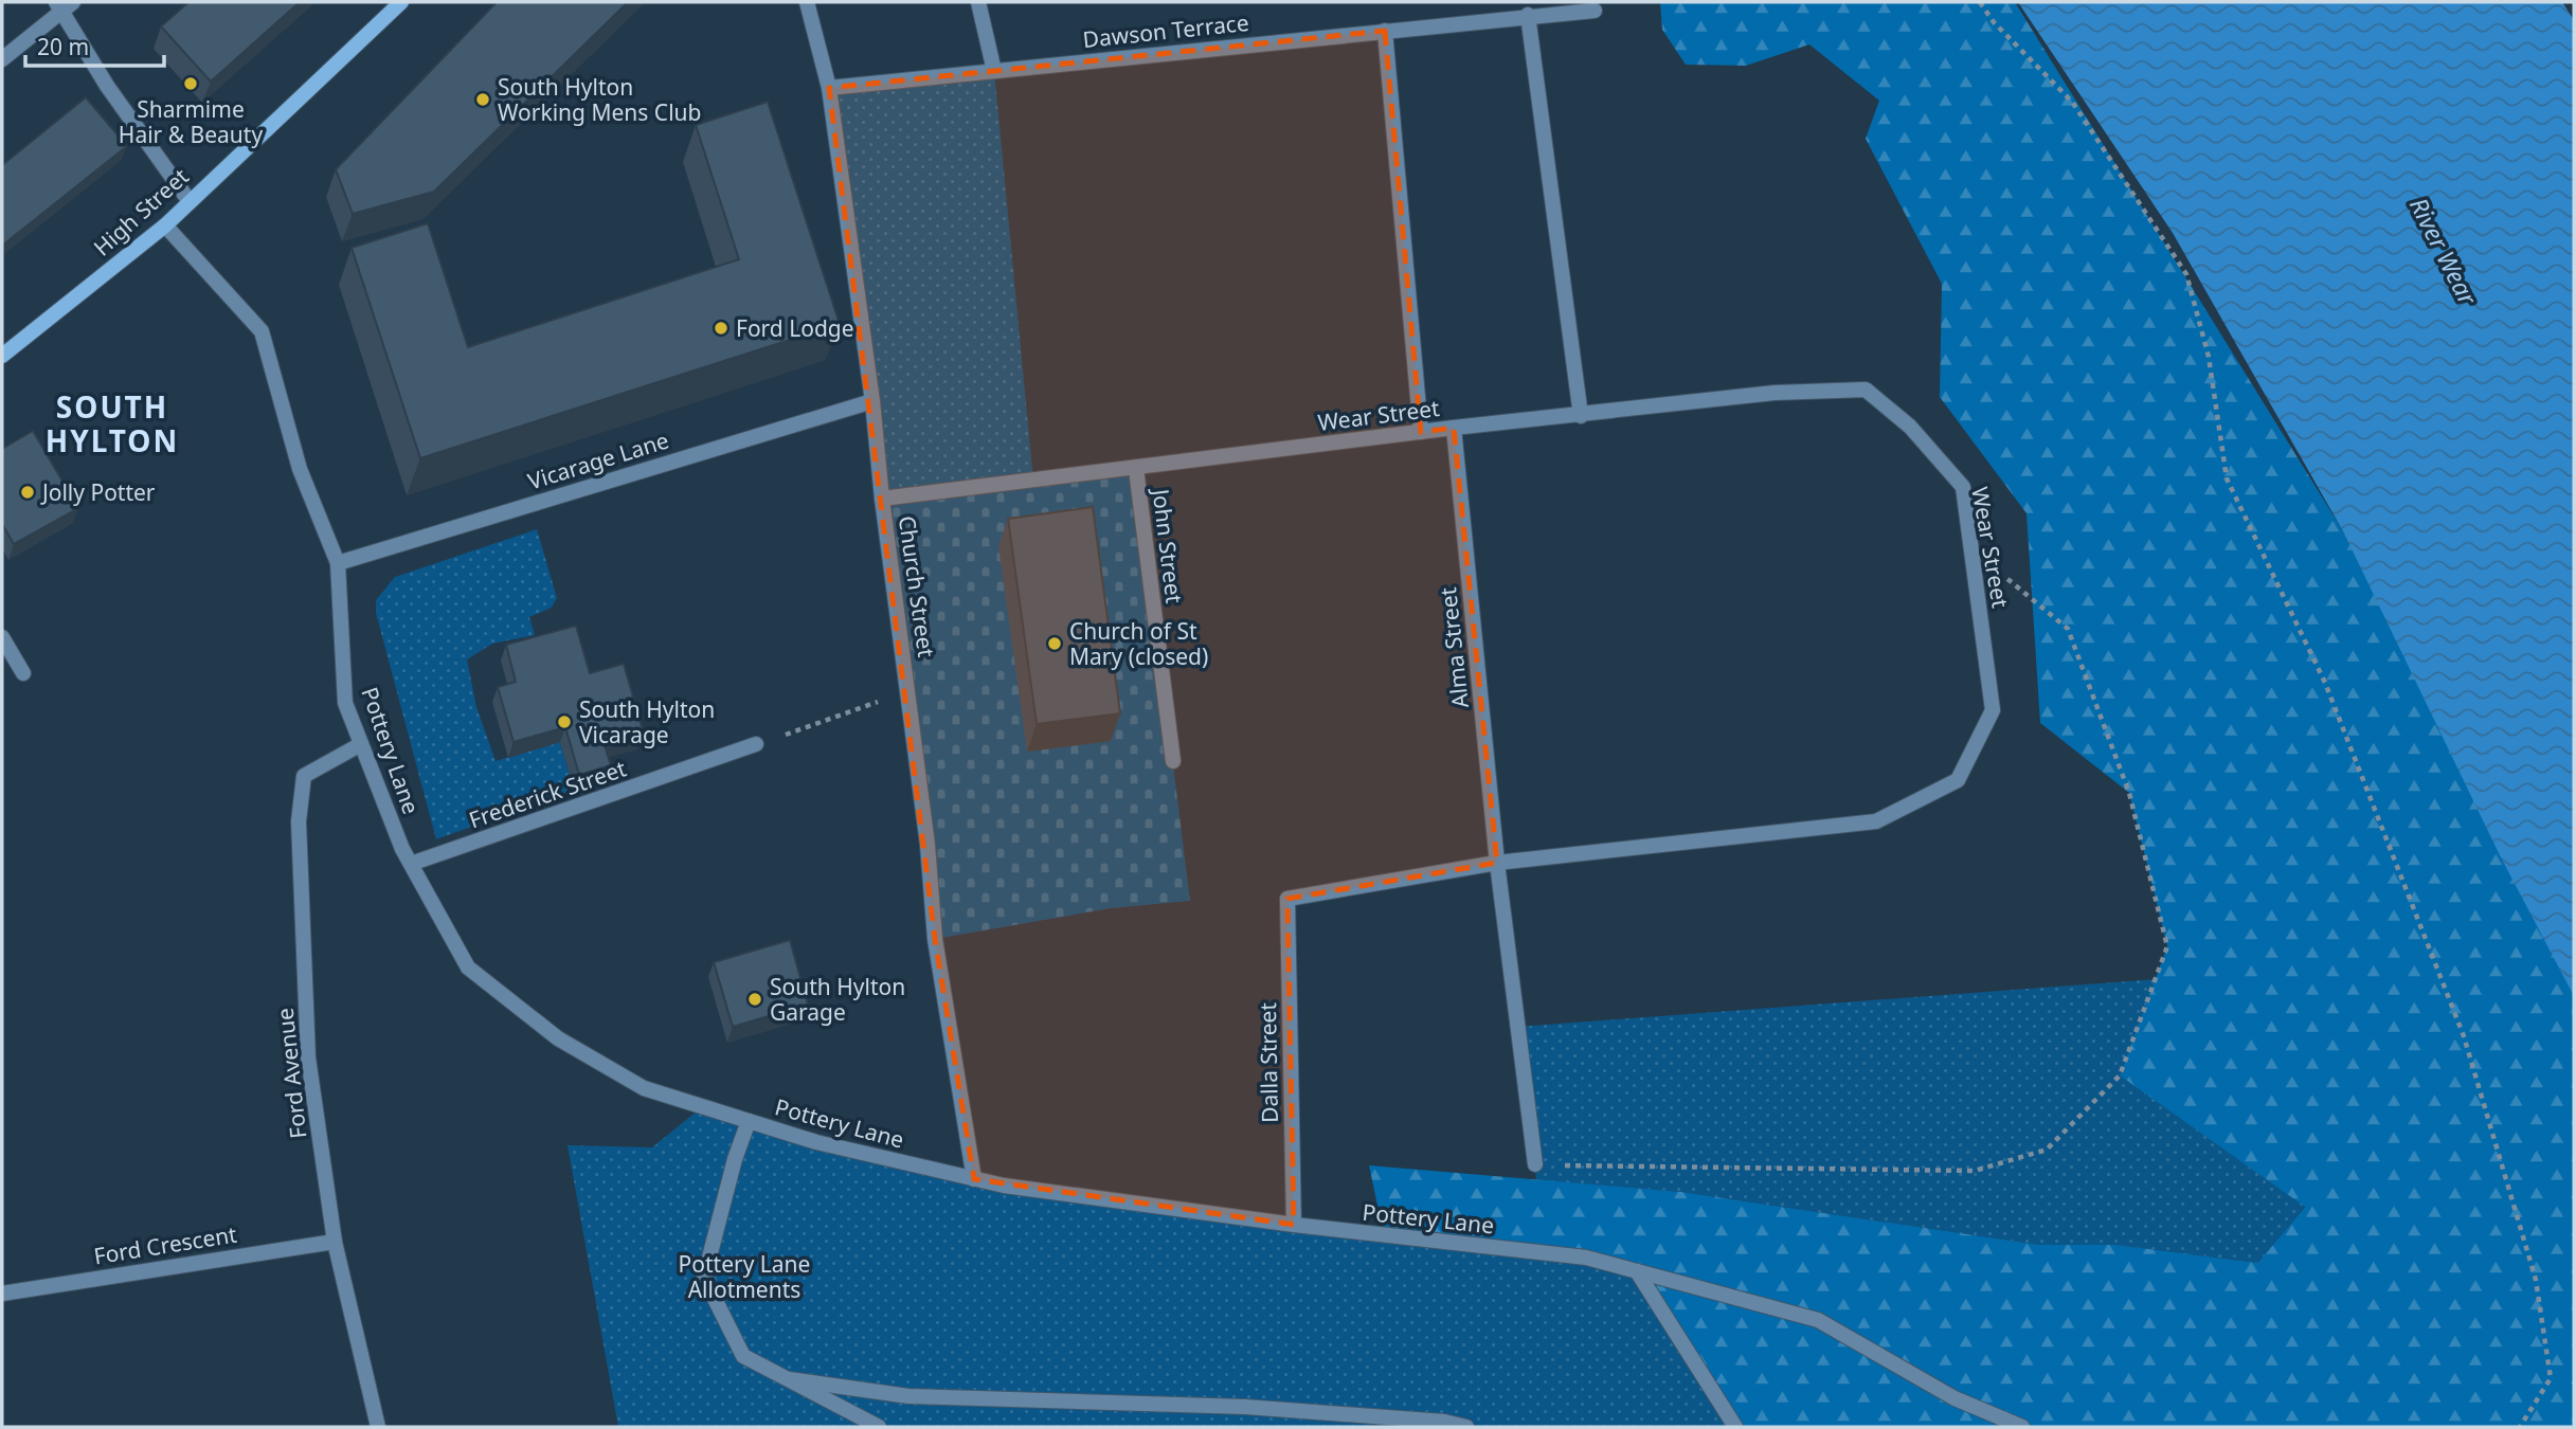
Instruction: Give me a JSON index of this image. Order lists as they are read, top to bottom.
{
  "streets": {
    "street": [
      "Dawson Terrace",
      "High Street",
      "Wear Street",
      "Vicarage Lane",
      "John Street",
      "Church Street",
      "Alma Street",
      "Pottery Lane",
      "Frederick Street",
      "Dalla Street",
      "Ford Avenue",
      "Ford Crescent"
    ]
  },
  "crossings": [
    ["Dawson Terrace", "Church Street"],
    ["High Street", "Pottery Lane"],
    ["Wear Street", "John Street"],
    ["Wear Street", "Church Street"],
    ["Wear Street", "Alma Street"],
    ["Wear Street", "Dalla Street"],
    ["Vicarage Lane", "Church Street"],
    ["Vicarage Lane", "Pottery Lane"],
    ["Church Street", "Pottery Lane"],
    ["Pottery Lane", "Frederick Street"],
    ["Pottery Lane", "Dalla Street"],
    ["Pottery Lane", "Ford Avenue"],
    ["Ford Avenue", "Ford Crescent"]
  ],
  "districts": ["SOUTH HYLTON"],
  "water": ["River Wear"],
  "parks": ["Pottery Lane Allotments"],
  "places": [
    "Sharmime Hair & Beauty",
    "South Hylton Working Mens Club",
    "Ford Lodge",
    "Jolly Potter",
    "Church of St Mary (closed)",
    "South Hylton Vicarage",
    "South Hylton Garage"
  ],
  "scale_bar": "20 m"
}
